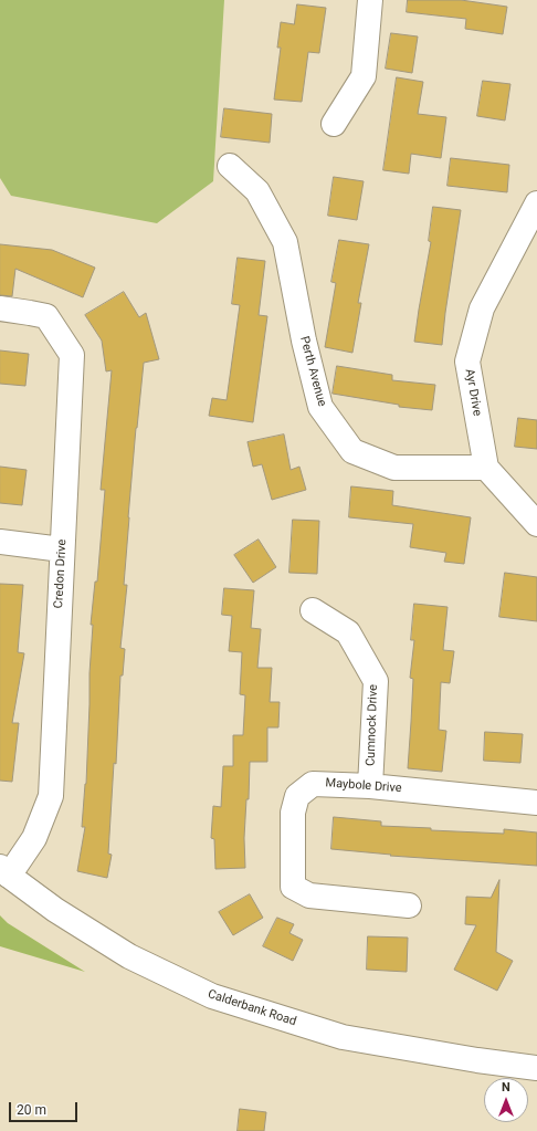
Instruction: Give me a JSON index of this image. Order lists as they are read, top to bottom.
{
  "streets": {
    "street": [
      "Perth Avenue",
      "Ayr Drive",
      "Credon Drive",
      "Cumnock Drive",
      "Maybole Drive",
      "Calderbank Road"
    ]
  },
  "crossings": [
    ["Perth Avenue", "Ayr Drive"],
    ["Credon Drive", "Calderbank Road"],
    ["Cumnock Drive", "Maybole Drive"]
  ],
  "scale_bar": "20 m",
  "north": "top"
}
